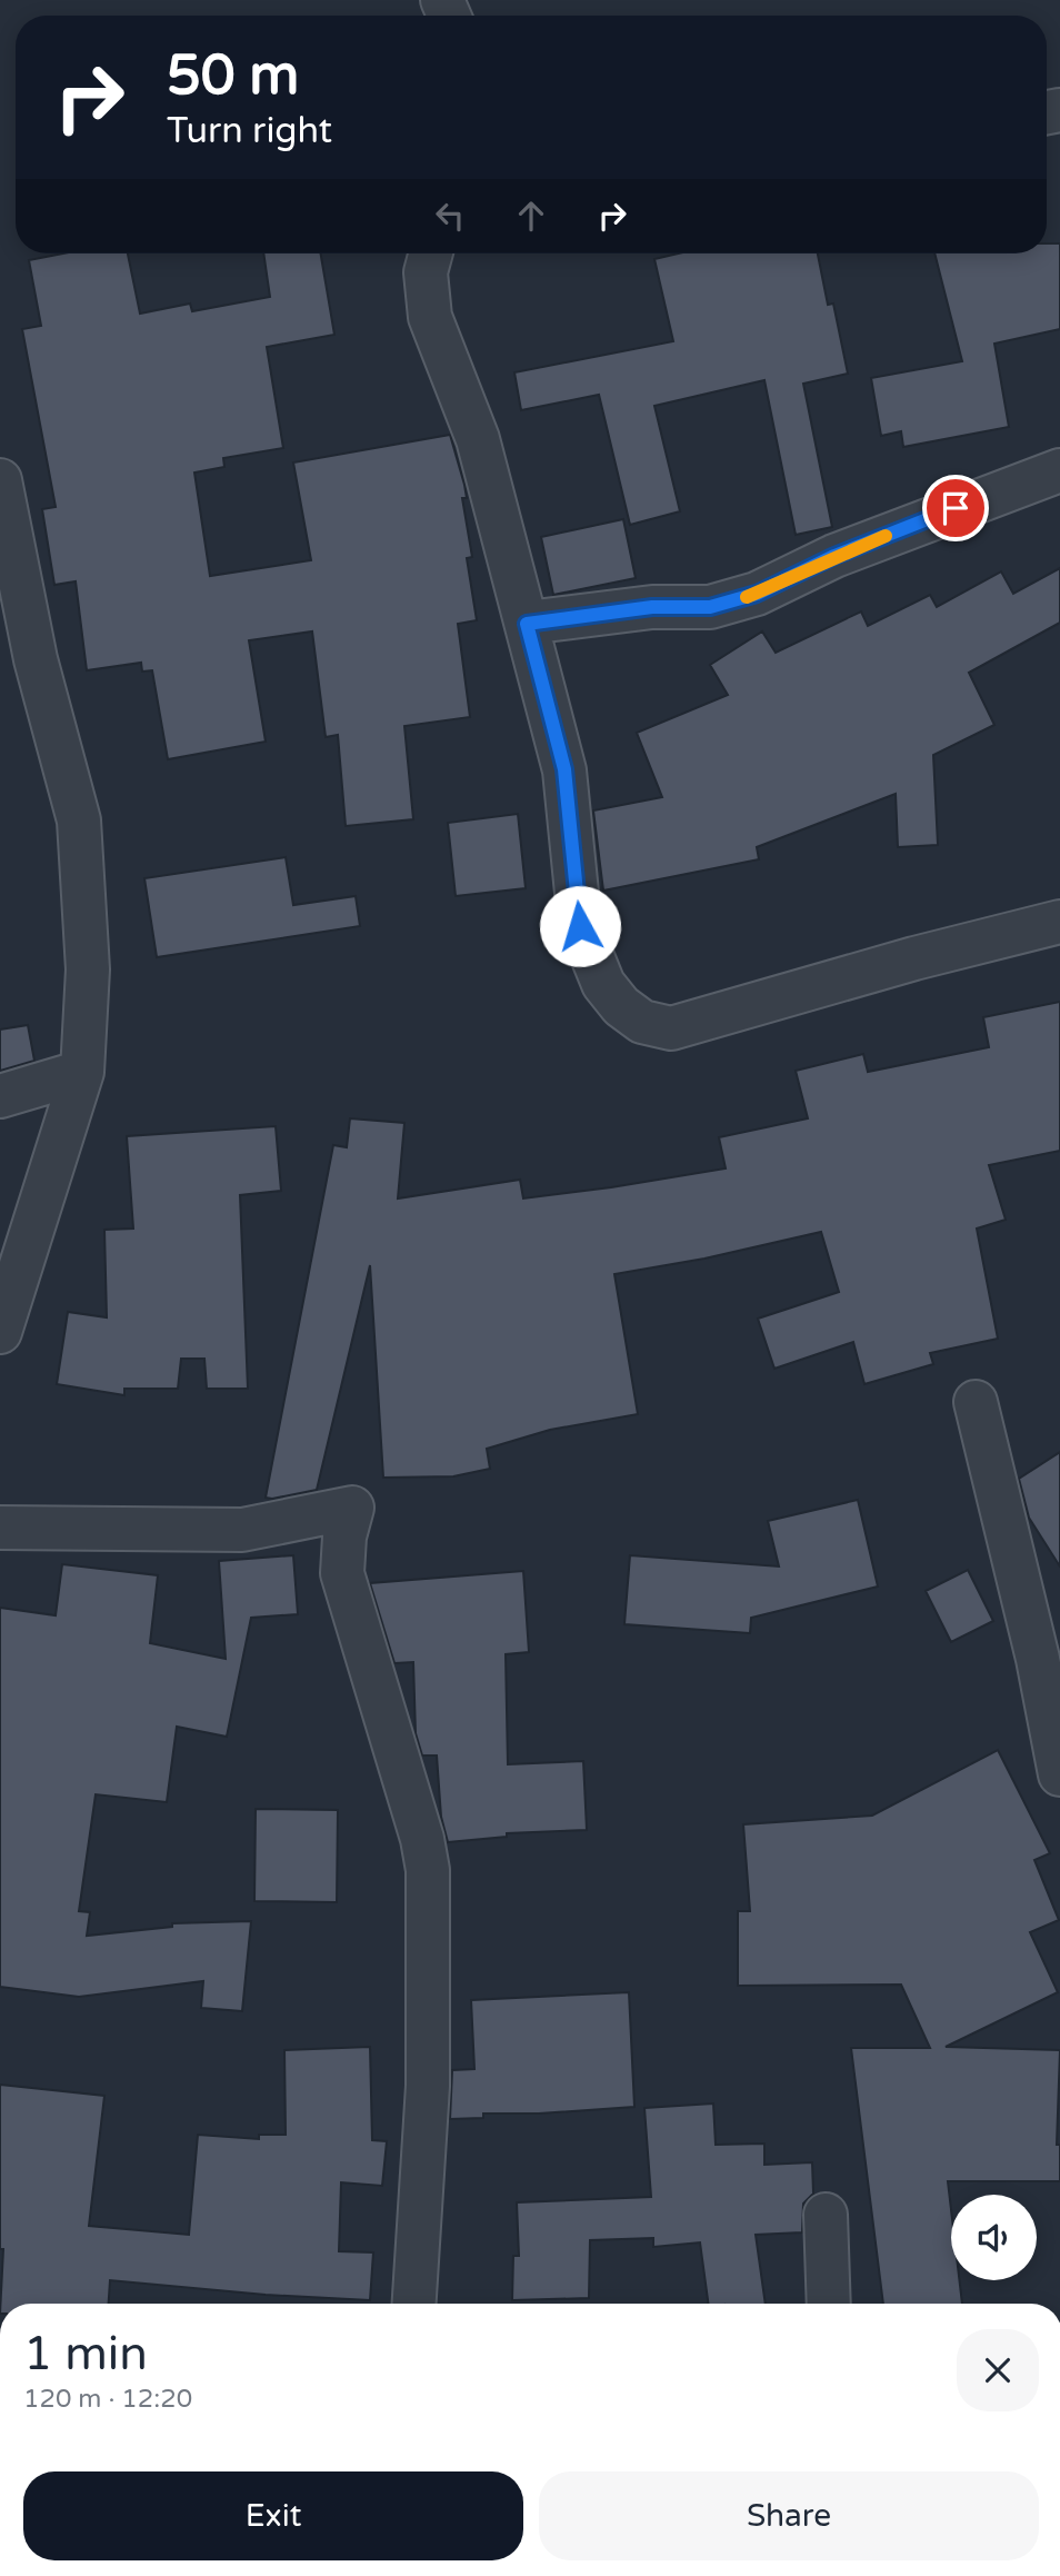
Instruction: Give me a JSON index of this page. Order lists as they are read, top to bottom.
{
  "page": {
    "turn": ["50 m", "Turn right"],
    "heading": ["1 min", "120 m · 12:20"],
    "buttons": ["Exit", "Share"]
  }
}
